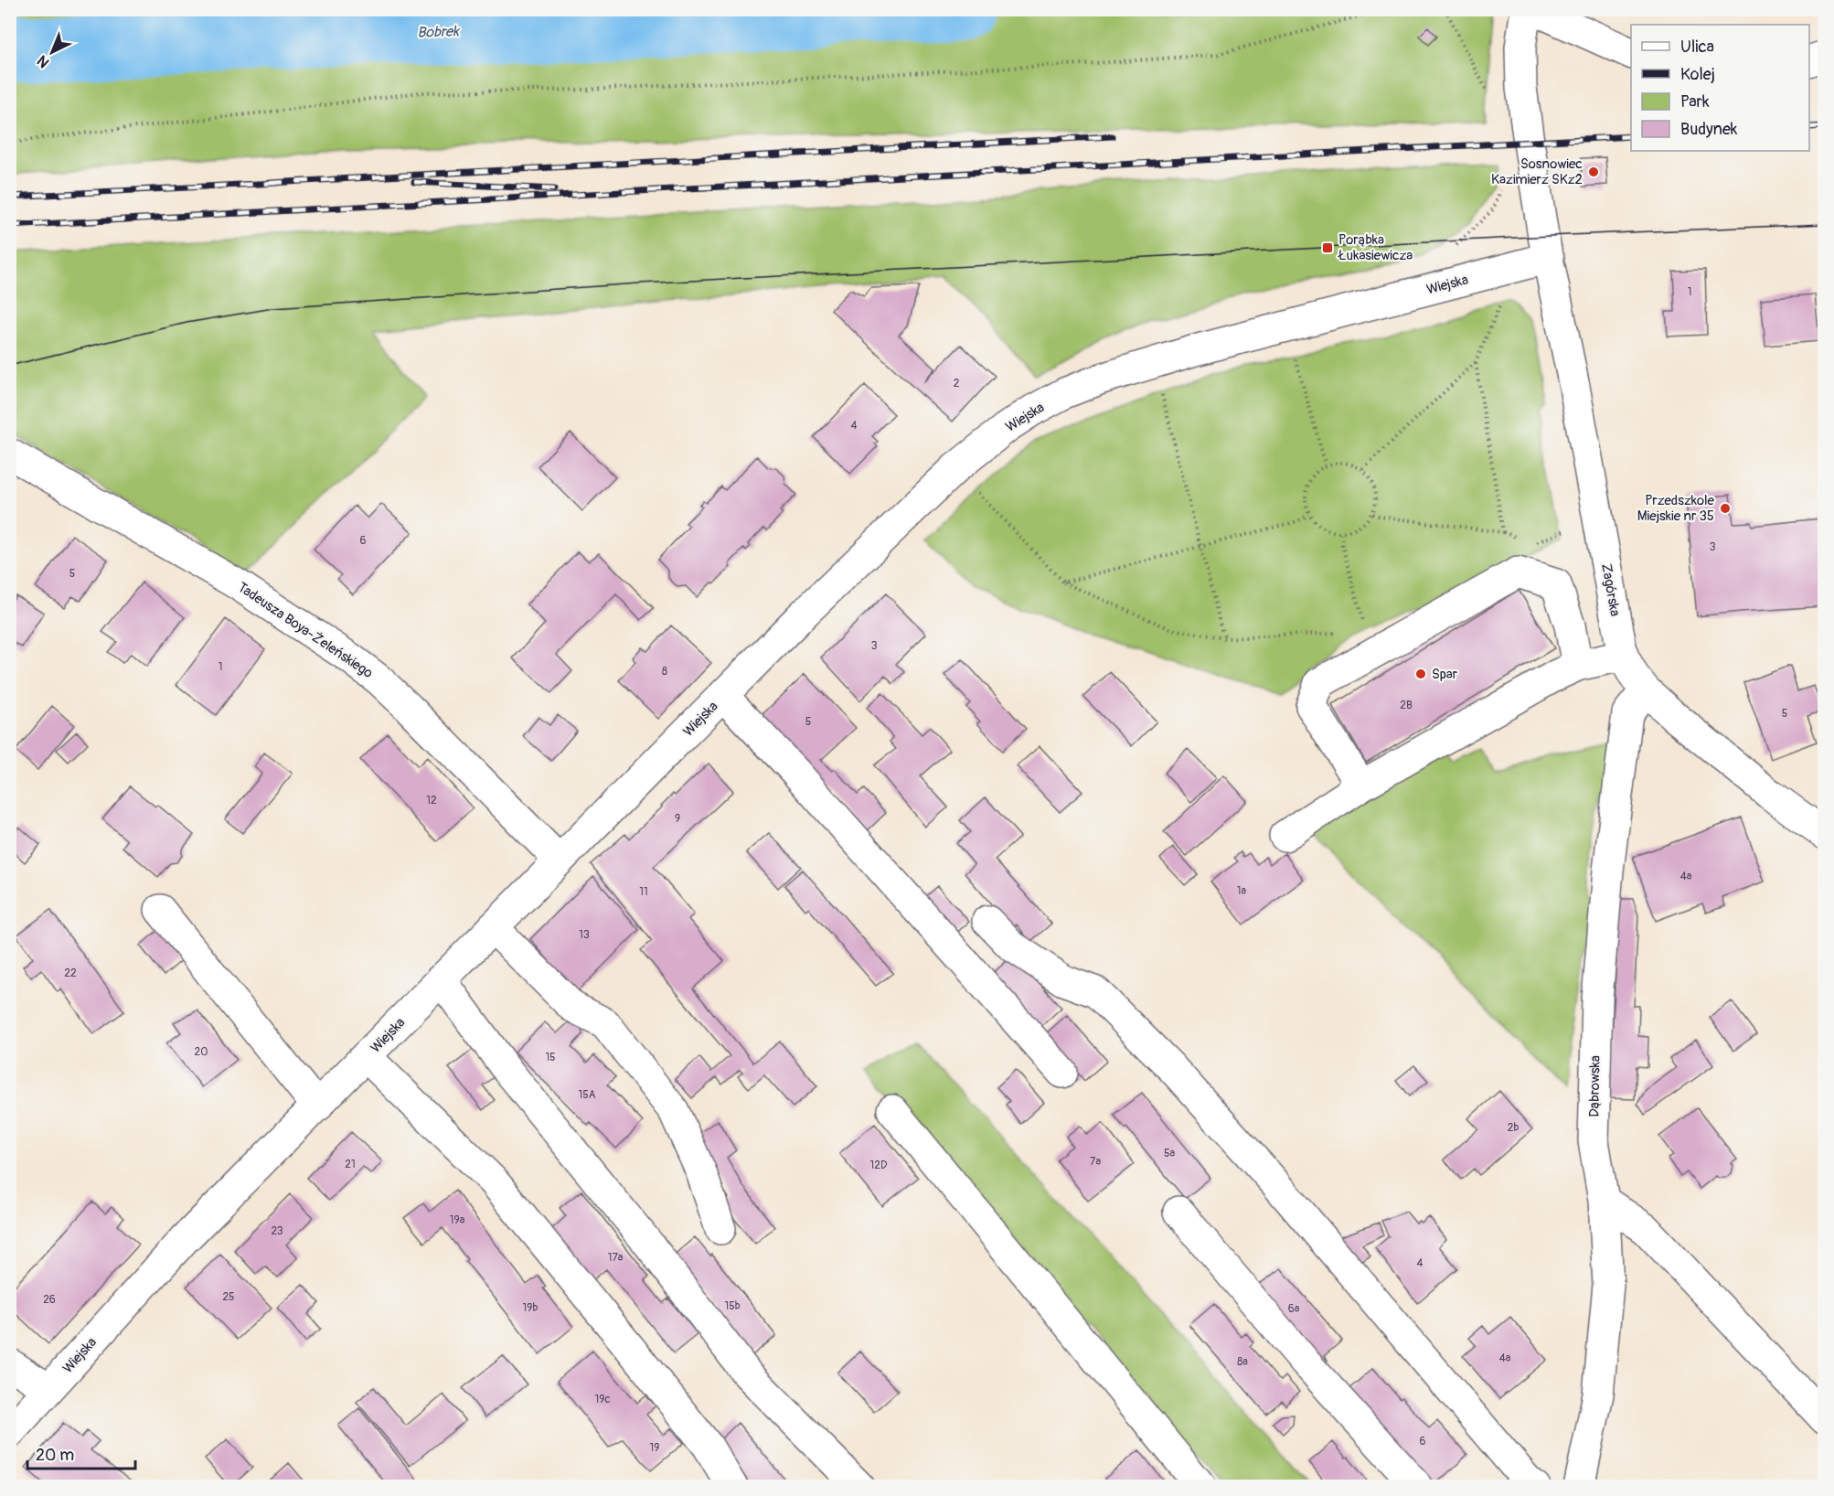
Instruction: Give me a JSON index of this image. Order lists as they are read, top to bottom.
{
  "streets": {
    "street": [
      "Wiejska",
      "Zagórska",
      "Tadeusza Boya-Żeleńskiego",
      "Dąbrowska"
    ]
  },
  "crossings": [
    ["Wiejska", "Zagórska"],
    ["Wiejska", "Tadeusza Boya-Żeleńskiego"],
    ["Zagórska", "Dąbrowska"]
  ],
  "water": ["Bobrek"],
  "places": {
    "other": ["Sosnowiec Kazimierz SKz2", "Przedszkole Miejskie nr 35", "Spar"],
    "transit": ["Porąbka Łukasiewicza"]
  },
  "house_numbers": [
    "1",
    "2",
    "4",
    "6",
    "3",
    "5",
    "3",
    "1",
    "8",
    "2B",
    "5",
    "5",
    "12",
    "9",
    "4a",
    "1a",
    "11",
    "13",
    "22",
    "20",
    "15",
    "15A",
    "2b",
    "5a",
    "7a",
    "21",
    "12D",
    "19a",
    "23",
    "17a",
    "4",
    "25",
    "26",
    "15b",
    "19b",
    "6a",
    "4a",
    "8a",
    "19c",
    "6",
    "19"
  ],
  "legend": [
    "Ulica",
    "Kolej",
    "Park",
    "Budynek"
  ],
  "scale_bar": "20 m",
  "north": "bottom left"
}
